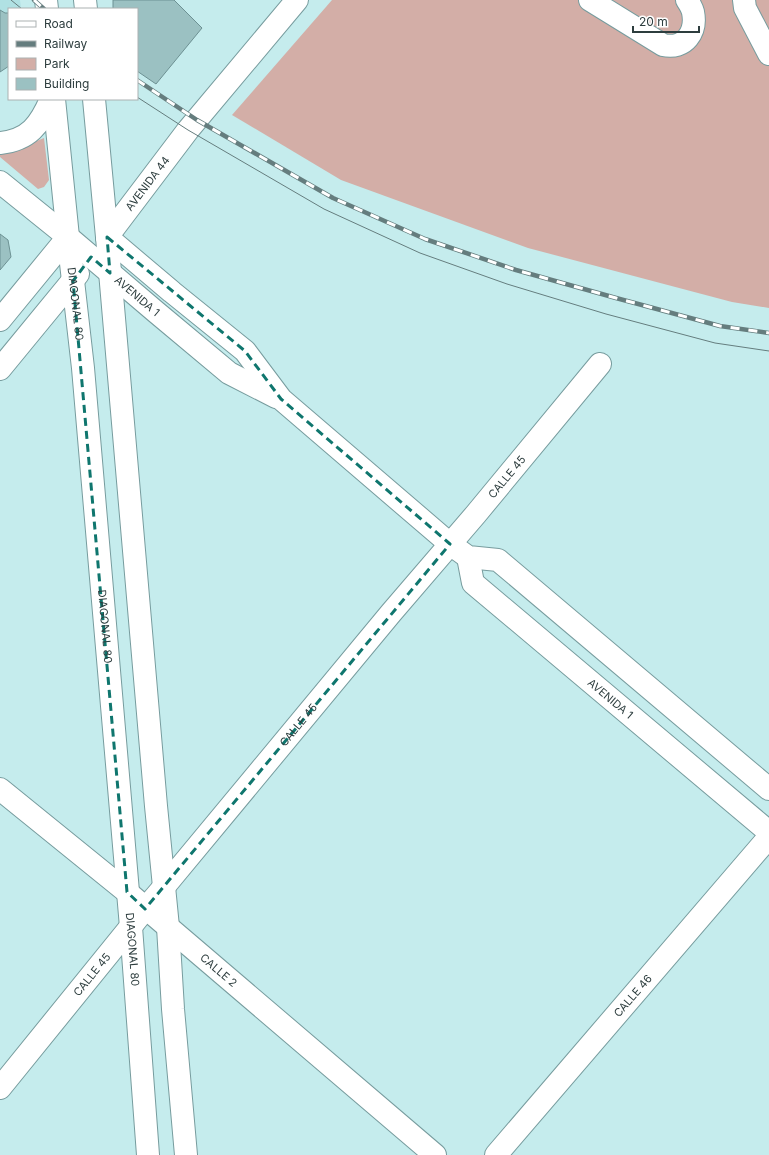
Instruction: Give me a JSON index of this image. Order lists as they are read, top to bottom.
{
  "streets": {
    "main road": [
      "AVENIDA 44",
      "AVENIDA 1",
      "DIAGONAL 80",
      "CALLE 45",
      "CALLE 2",
      "CALLE 46"
    ]
  },
  "crossings": [
    ["AVENIDA 44", "AVENIDA 1"],
    ["AVENIDA 44", "DIAGONAL 80"],
    ["AVENIDA 1", "DIAGONAL 80"],
    ["AVENIDA 1", "CALLE 45"],
    ["DIAGONAL 80", "CALLE 45"],
    ["DIAGONAL 80", "CALLE 2"],
    ["CALLE 45", "CALLE 2"]
  ],
  "legend": [
    "Road",
    "Railway",
    "Park",
    "Building"
  ],
  "scale_bar": "20 m"
}
